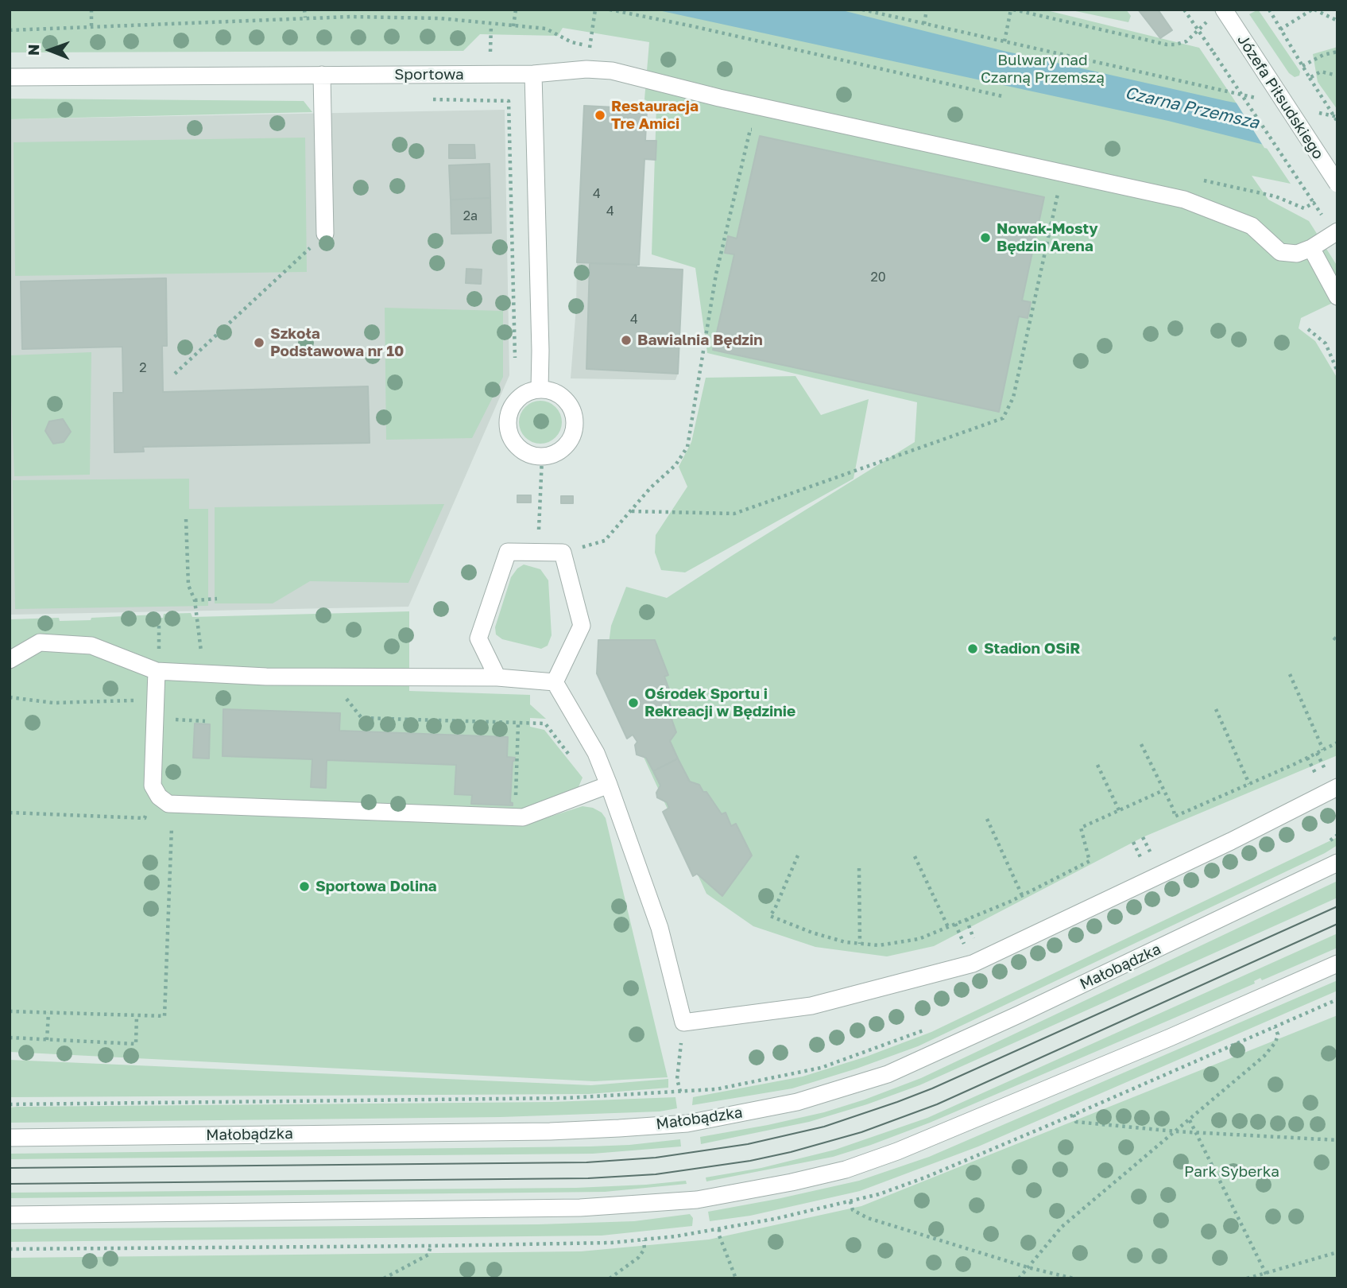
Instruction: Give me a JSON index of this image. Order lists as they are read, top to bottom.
{
  "streets": {
    "street": ["Sportowa", "Józefa Piłsudskiego", "Małobądzka"]
  },
  "water": ["Czarna Przemsza"],
  "parks": ["Bulwary nad Czarną Przemszą", "Park Syberka"],
  "places": [
    "Restauracja Tre Amici",
    "Nowak-Mosty Będzin Arena",
    "Bawialnia Będzin",
    "Szkoła Podstawowa nr 10",
    "Stadion OSiR",
    "Ośrodek Sportu i Rekreacji w Będzinie",
    "Sportowa Dolina"
  ],
  "house_numbers": [
    "4",
    "4",
    "2a",
    "20",
    "4",
    "2"
  ],
  "north": "left"
}
